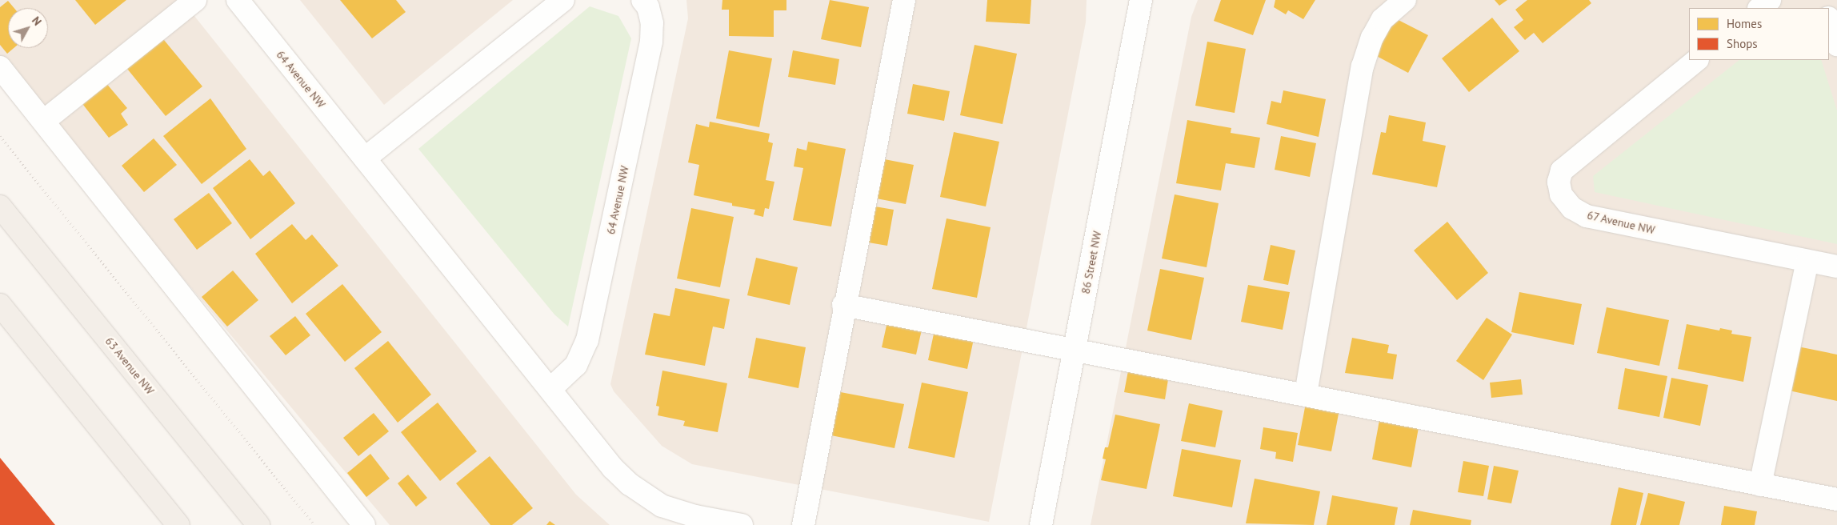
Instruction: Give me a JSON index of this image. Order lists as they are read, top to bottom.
{
  "streets": {
    "main road": ["63 Avenue NW"],
    "street": ["64 Avenue NW", "67 Avenue NW", "86 Street NW"]
  },
  "legend": ["Homes", "Shops"],
  "north": "top right"
}
